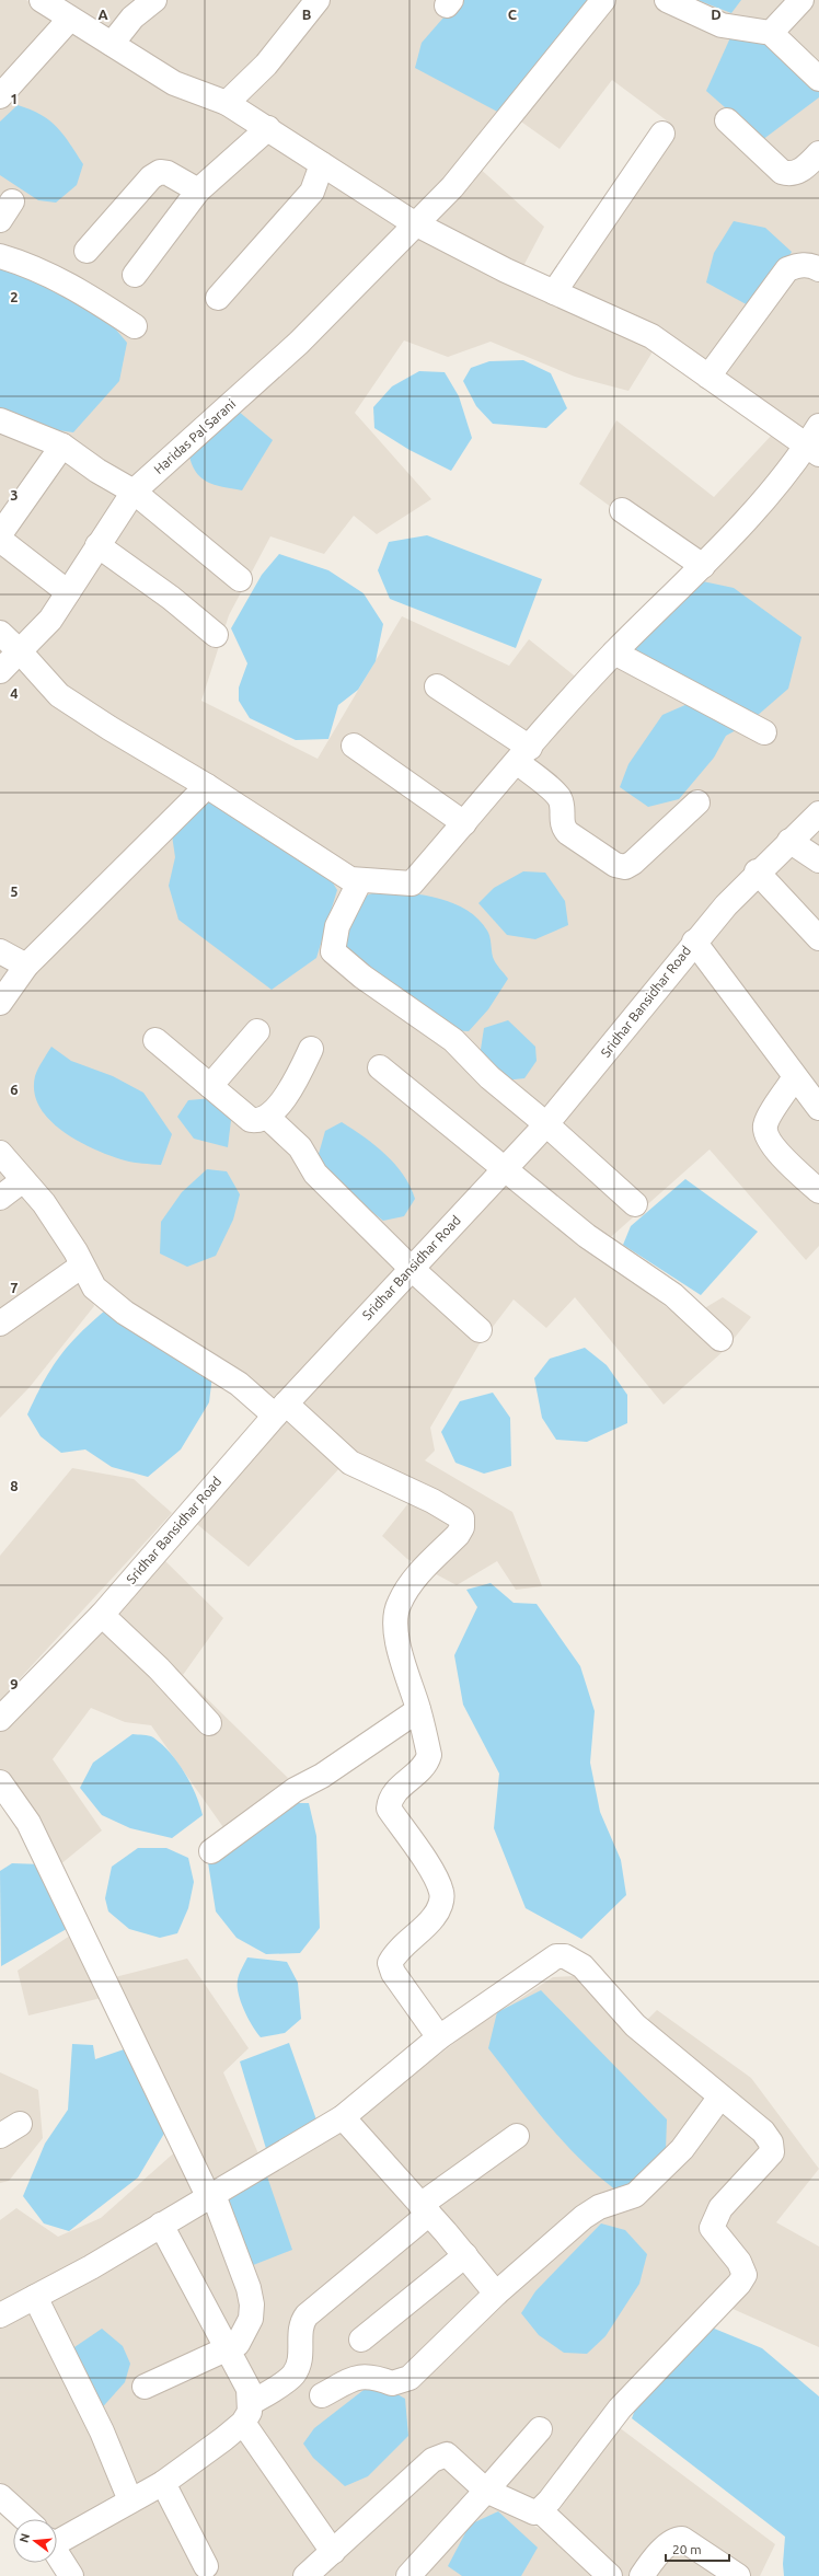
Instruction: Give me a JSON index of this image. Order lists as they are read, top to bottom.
{
  "streets": {
    "street": ["Haridas Pal Sarani", "Sridhar Bansidhar Road"]
  },
  "scale_bar": "20 m",
  "north": "left",
  "grid": {
    "columns": [
      "A",
      "B",
      "C",
      "D"
    ],
    "rows": [
      "1",
      "2",
      "3",
      "4",
      "5",
      "6",
      "7",
      "8",
      "9"
    ]
  }
}
